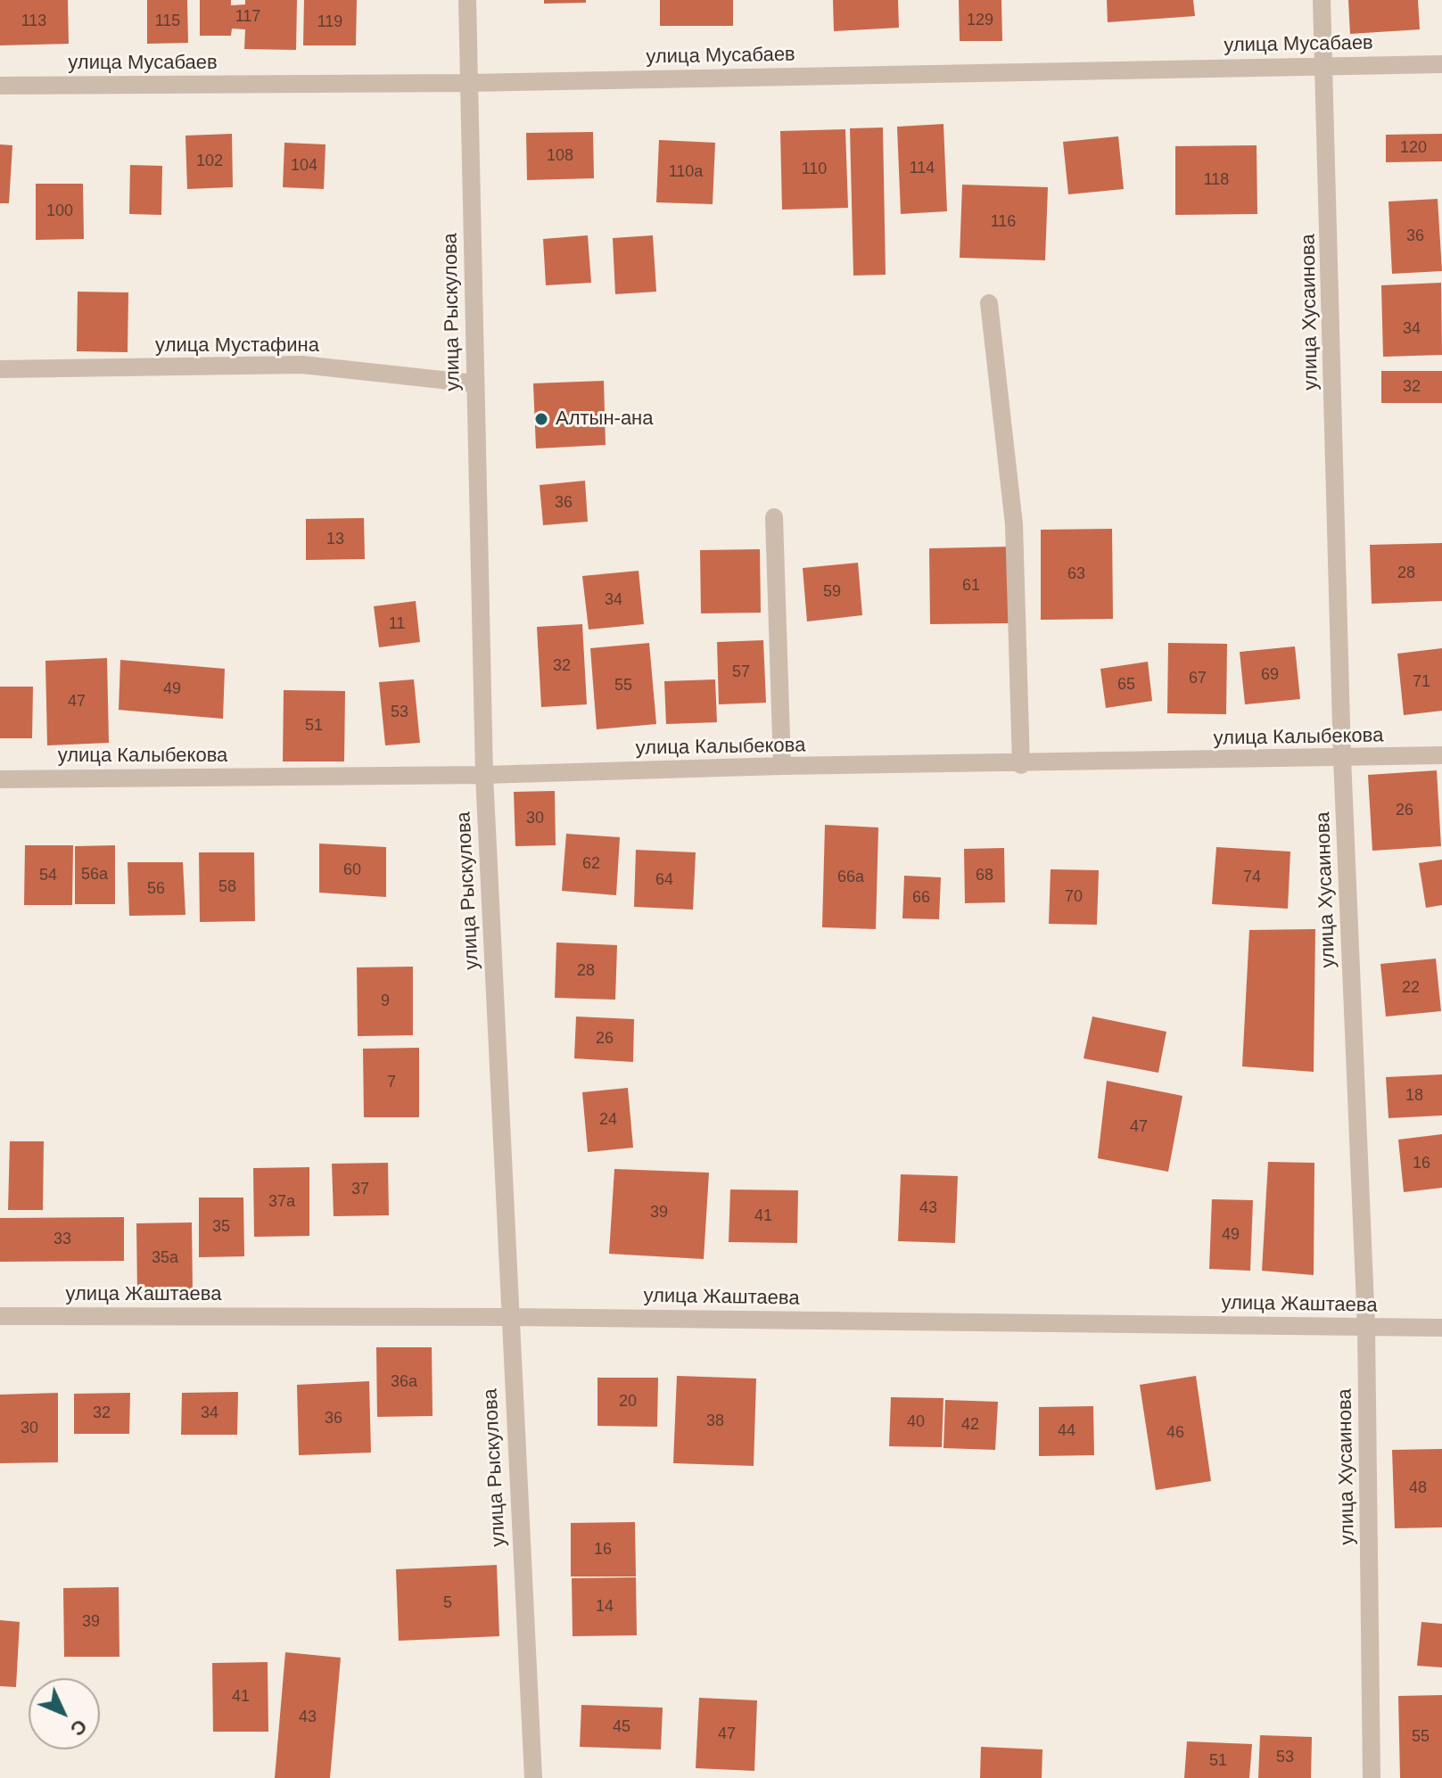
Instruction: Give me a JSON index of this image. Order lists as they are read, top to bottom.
{
  "streets": {
    "street": [
      "улица Мусабаев",
      "улица Рыскулова",
      "улица Хусаинова",
      "улица Мустафина",
      "улица Калыбекова",
      "улица Жаштаева"
    ]
  },
  "crossings": [
    ["улица Мусабаев", "улица Рыскулова"],
    ["улица Мусабаев", "улица Хусаинова"],
    ["улица Рыскулова", "улица Мустафина"],
    ["улица Рыскулова", "улица Калыбекова"],
    ["улица Рыскулова", "улица Жаштаева"],
    ["улица Хусаинова", "улица Калыбекова"],
    ["улица Хусаинова", "улица Жаштаева"]
  ],
  "places": ["Алтын-ана"],
  "house_numbers": [
    "117",
    "129",
    "113",
    "115",
    "119",
    "120",
    "108",
    "102",
    "104",
    "114",
    "110",
    "110а",
    "118",
    "100",
    "116",
    "36",
    "34",
    "32",
    "36",
    "13",
    "28",
    "63",
    "61",
    "59",
    "34",
    "11",
    "32",
    "57",
    "69",
    "67",
    "71",
    "65",
    "55",
    "49",
    "47",
    "53",
    "51",
    "26",
    "30",
    "62",
    "60",
    "56а",
    "54",
    "68",
    "66а",
    "74",
    "64",
    "58",
    "56",
    "70",
    "66",
    "28",
    "22",
    "9",
    "26",
    "7",
    "18",
    "24",
    "47",
    "16",
    "37",
    "37а",
    "43",
    "39",
    "41",
    "35",
    "49",
    "33",
    "35а",
    "36а",
    "20",
    "32",
    "34",
    "36",
    "38",
    "40",
    "42",
    "30",
    "44",
    "46",
    "48",
    "16",
    "5",
    "14",
    "39",
    "41",
    "43",
    "45",
    "47",
    "55",
    "53",
    "51"
  ],
  "north": "bottom right"
}
